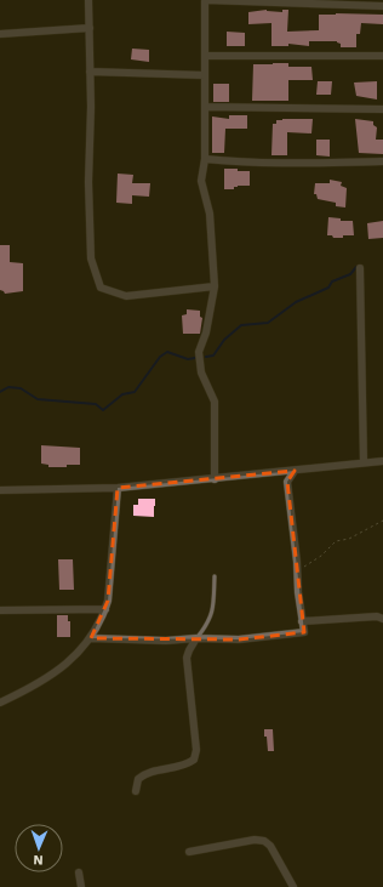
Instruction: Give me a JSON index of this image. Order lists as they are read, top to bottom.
{
  "north": "bottom"
}
